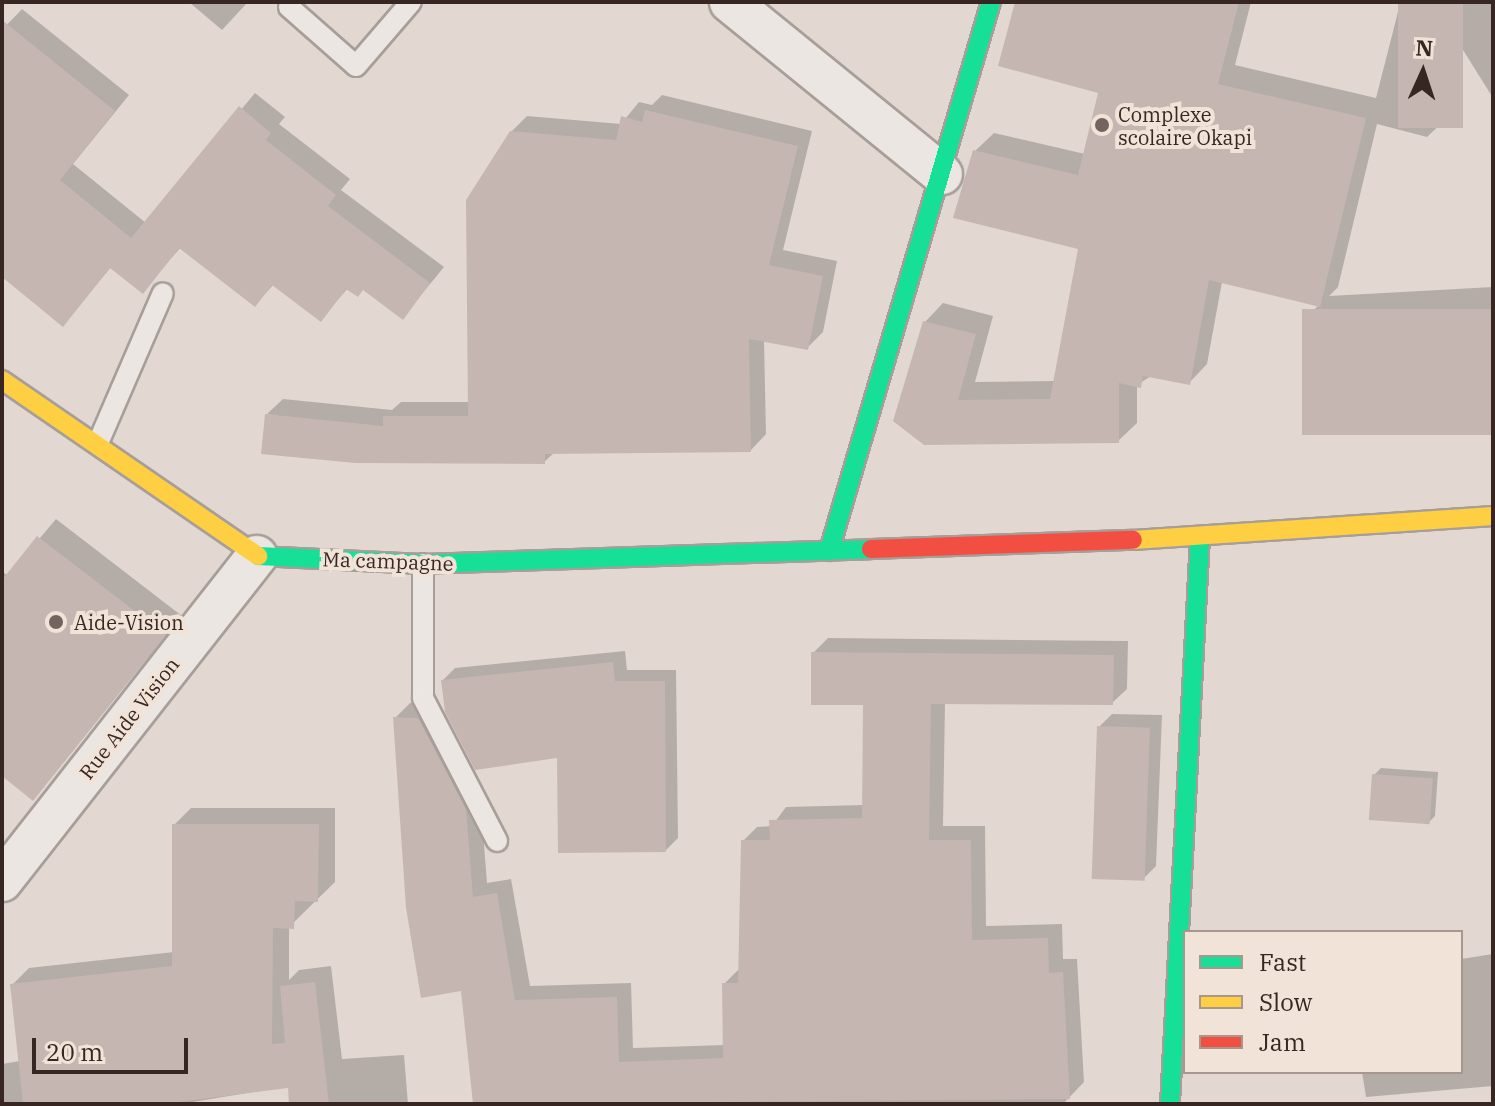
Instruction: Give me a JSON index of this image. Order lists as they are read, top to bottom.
{
  "streets": {
    "street": ["Ma campagne", "Rue Aide Vision"]
  },
  "crossings": [
    ["Ma campagne", "Rue Aide Vision"]
  ],
  "places": ["Complexe scolaire Okapi", "Aide-Vision"],
  "legend": ["Fast", "Slow", "Jam"],
  "scale_bar": "20 m",
  "north": "top"
}
